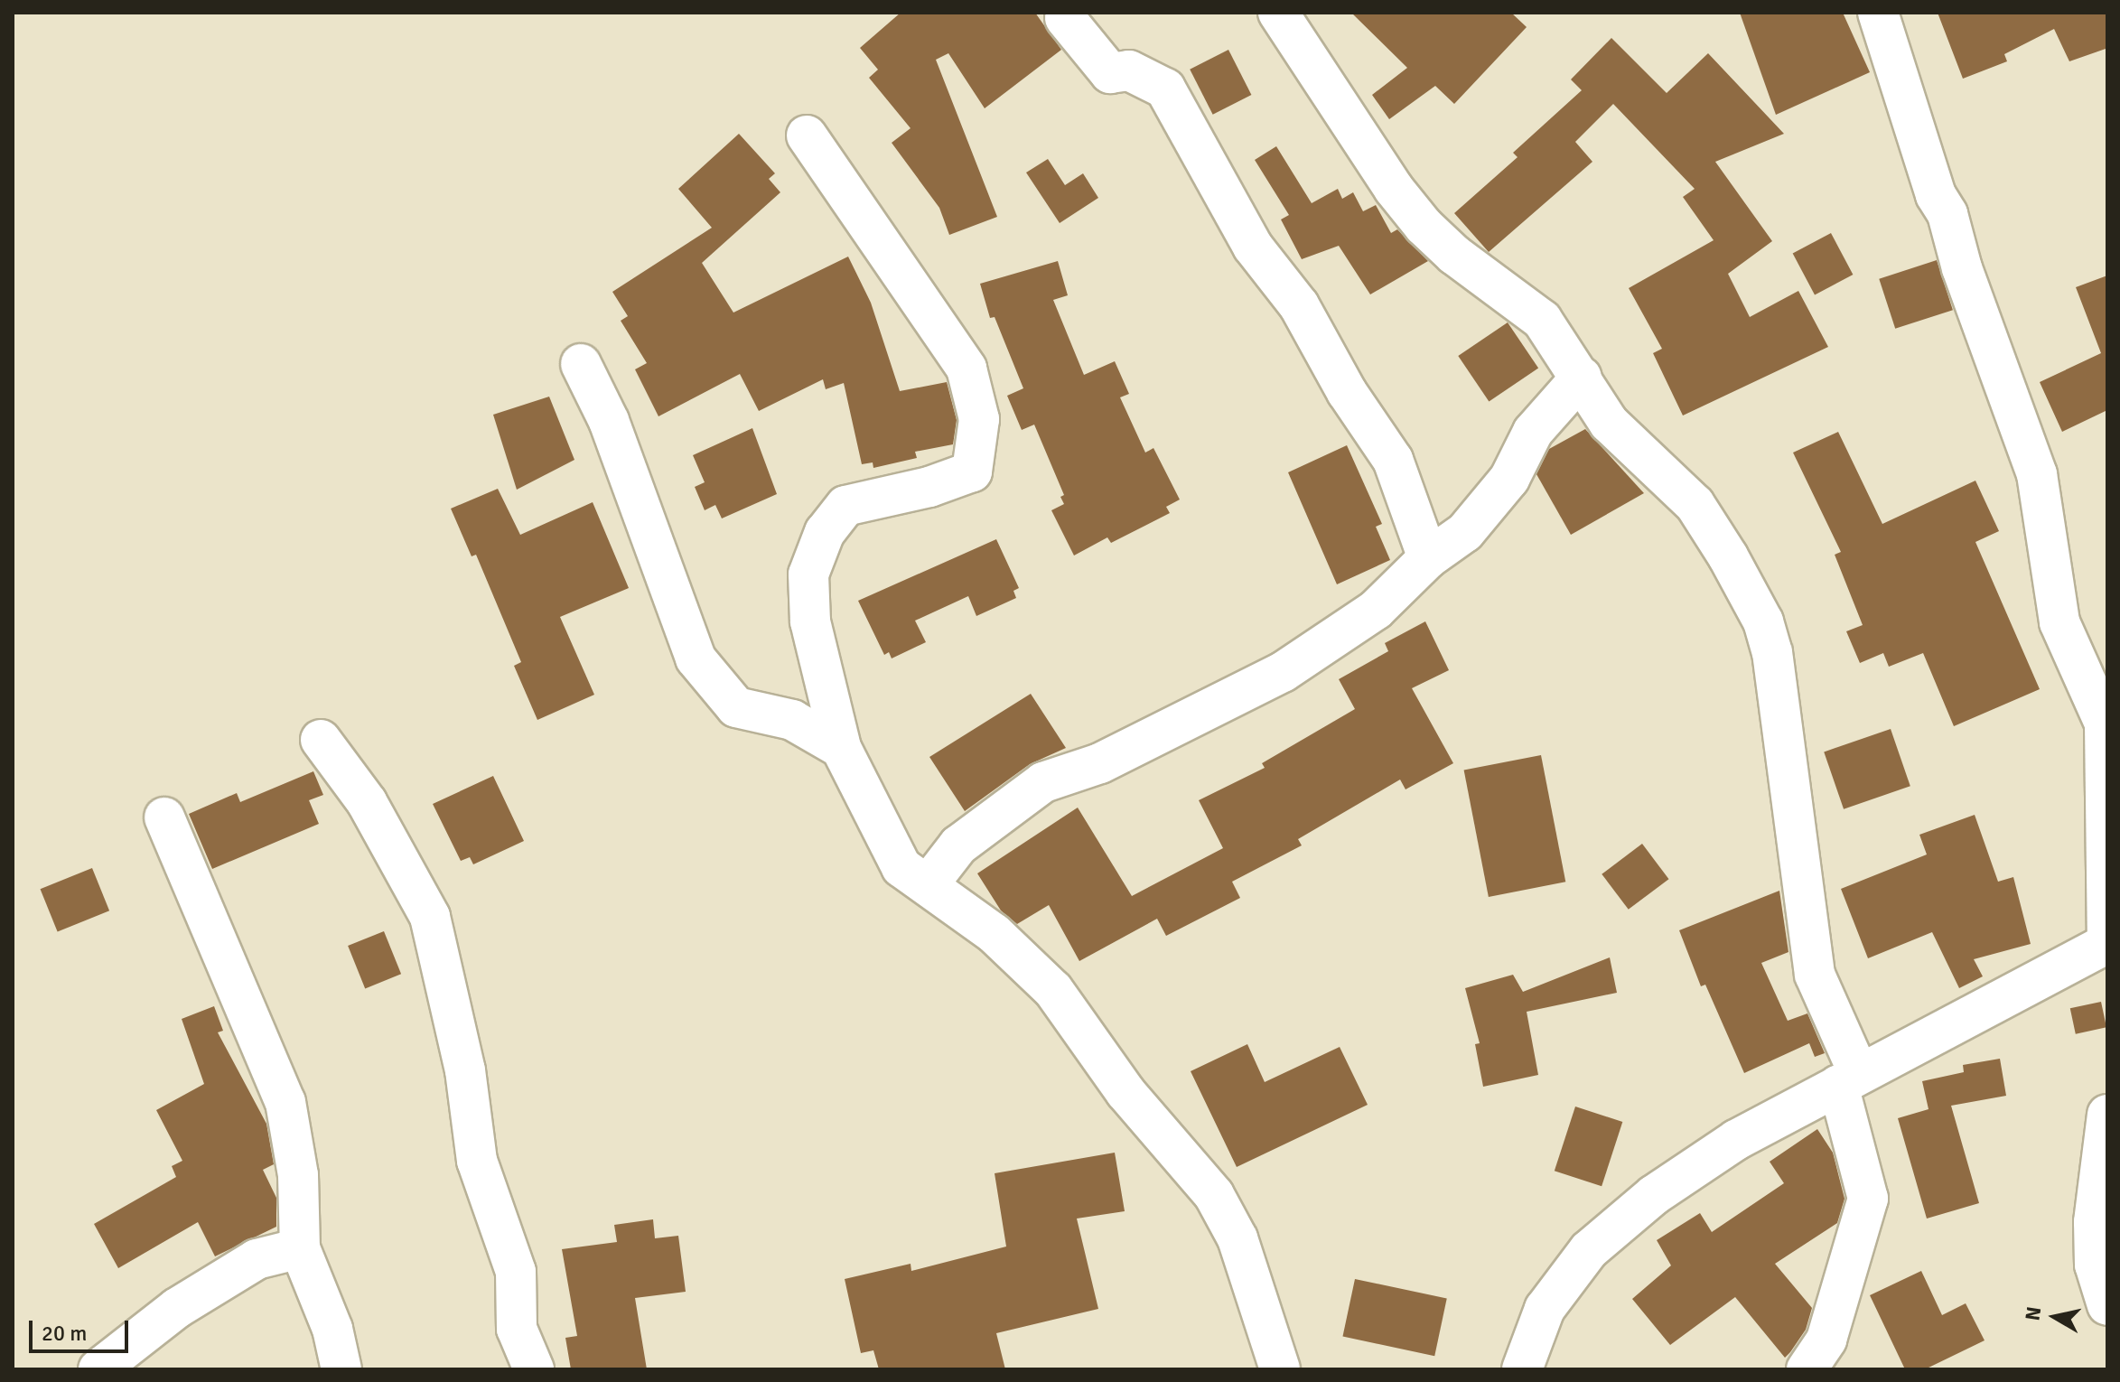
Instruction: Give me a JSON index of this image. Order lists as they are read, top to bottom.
{
  "scale_bar": "20 m",
  "north": "left"
}
